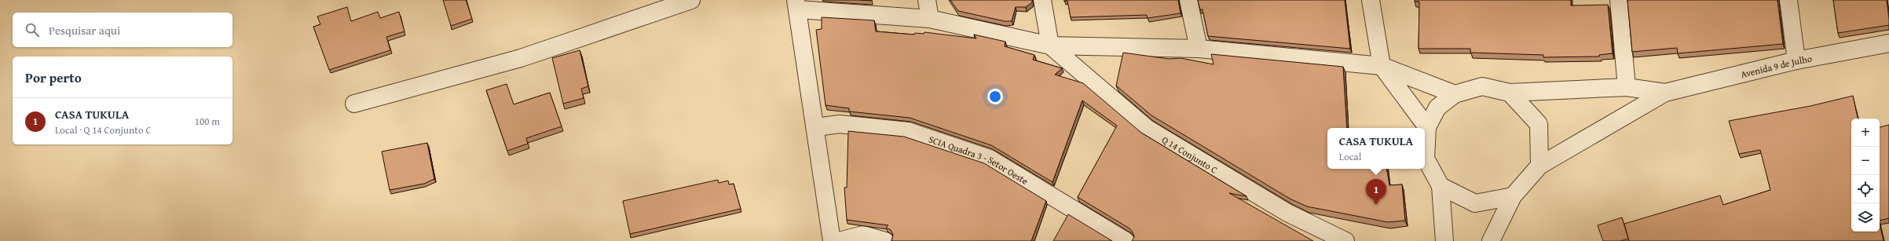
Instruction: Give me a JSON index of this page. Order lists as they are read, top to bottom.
{
  "streets": {
    "street": ["Avenida 9 de Julho", "Q 14 Conjunto C", "SCIA Quadra 3 - Setor Oeste"]
  },
  "page": {
    "search": "Pesquisar aqui",
    "heading": "Por perto",
    "list": [
      {
        "mark": "1",
        "name": "CASA TUKULA",
        "note": "Local · Q 14 Conjunto C",
        "value": "100 m"
      }
    ],
    "map_buttons": ["+", "−"],
    "popup": ["CASA TUKULA", "Local"],
    "pins": "1"
  }
}
